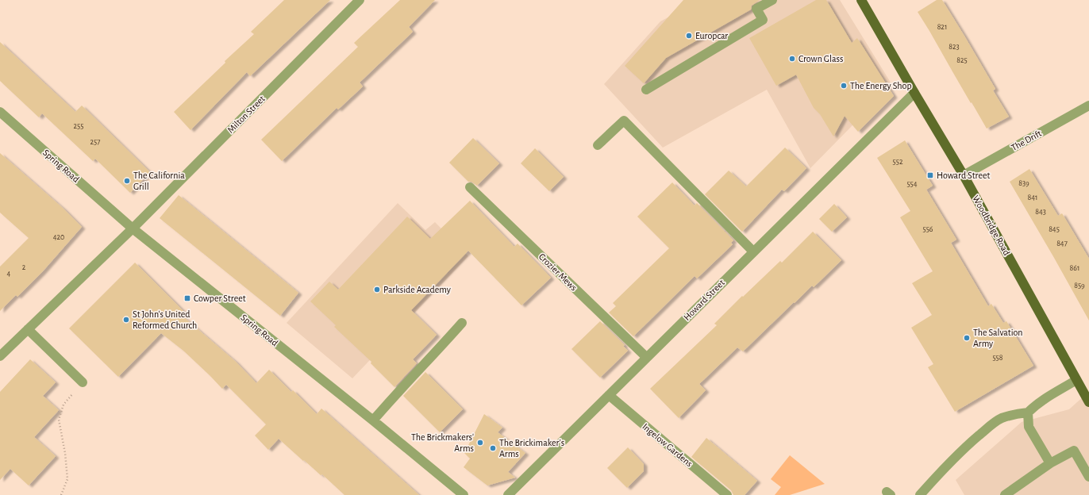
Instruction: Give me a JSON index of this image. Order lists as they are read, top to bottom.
{
  "streets": {
    "main road": ["Woodbridge Road"],
    "street": [
      "Milton Street",
      "The Drift",
      "Spring Road",
      "Crozier Mews",
      "Howard Street",
      "Ingelow Gardens"
    ]
  },
  "crossings": [
    ["Milton Street", "Spring Road"],
    ["The Drift", "Woodbridge Road"],
    ["Woodbridge Road", "Howard Street"],
    ["Crozier Mews", "Howard Street"],
    ["Howard Street", "Ingelow Gardens"]
  ],
  "places": {
    "other": [
      "Europcar",
      "Crown Glass",
      "The Energy Shop",
      "The California Grill",
      "Parkside Academy",
      "St John's United Reformed Church",
      "The Salvation Army",
      "The Brickmakers' Arms",
      "The Brickimaker's Arms"
    ],
    "transit": ["Howard Street", "Cowper Street"]
  },
  "house_numbers": [
    "821",
    "823",
    "825",
    "255",
    "257",
    "552",
    "839",
    "554",
    "841",
    "843",
    "556",
    "845",
    "420",
    "847",
    "2",
    "861",
    "4",
    "859",
    "558"
  ]
}
